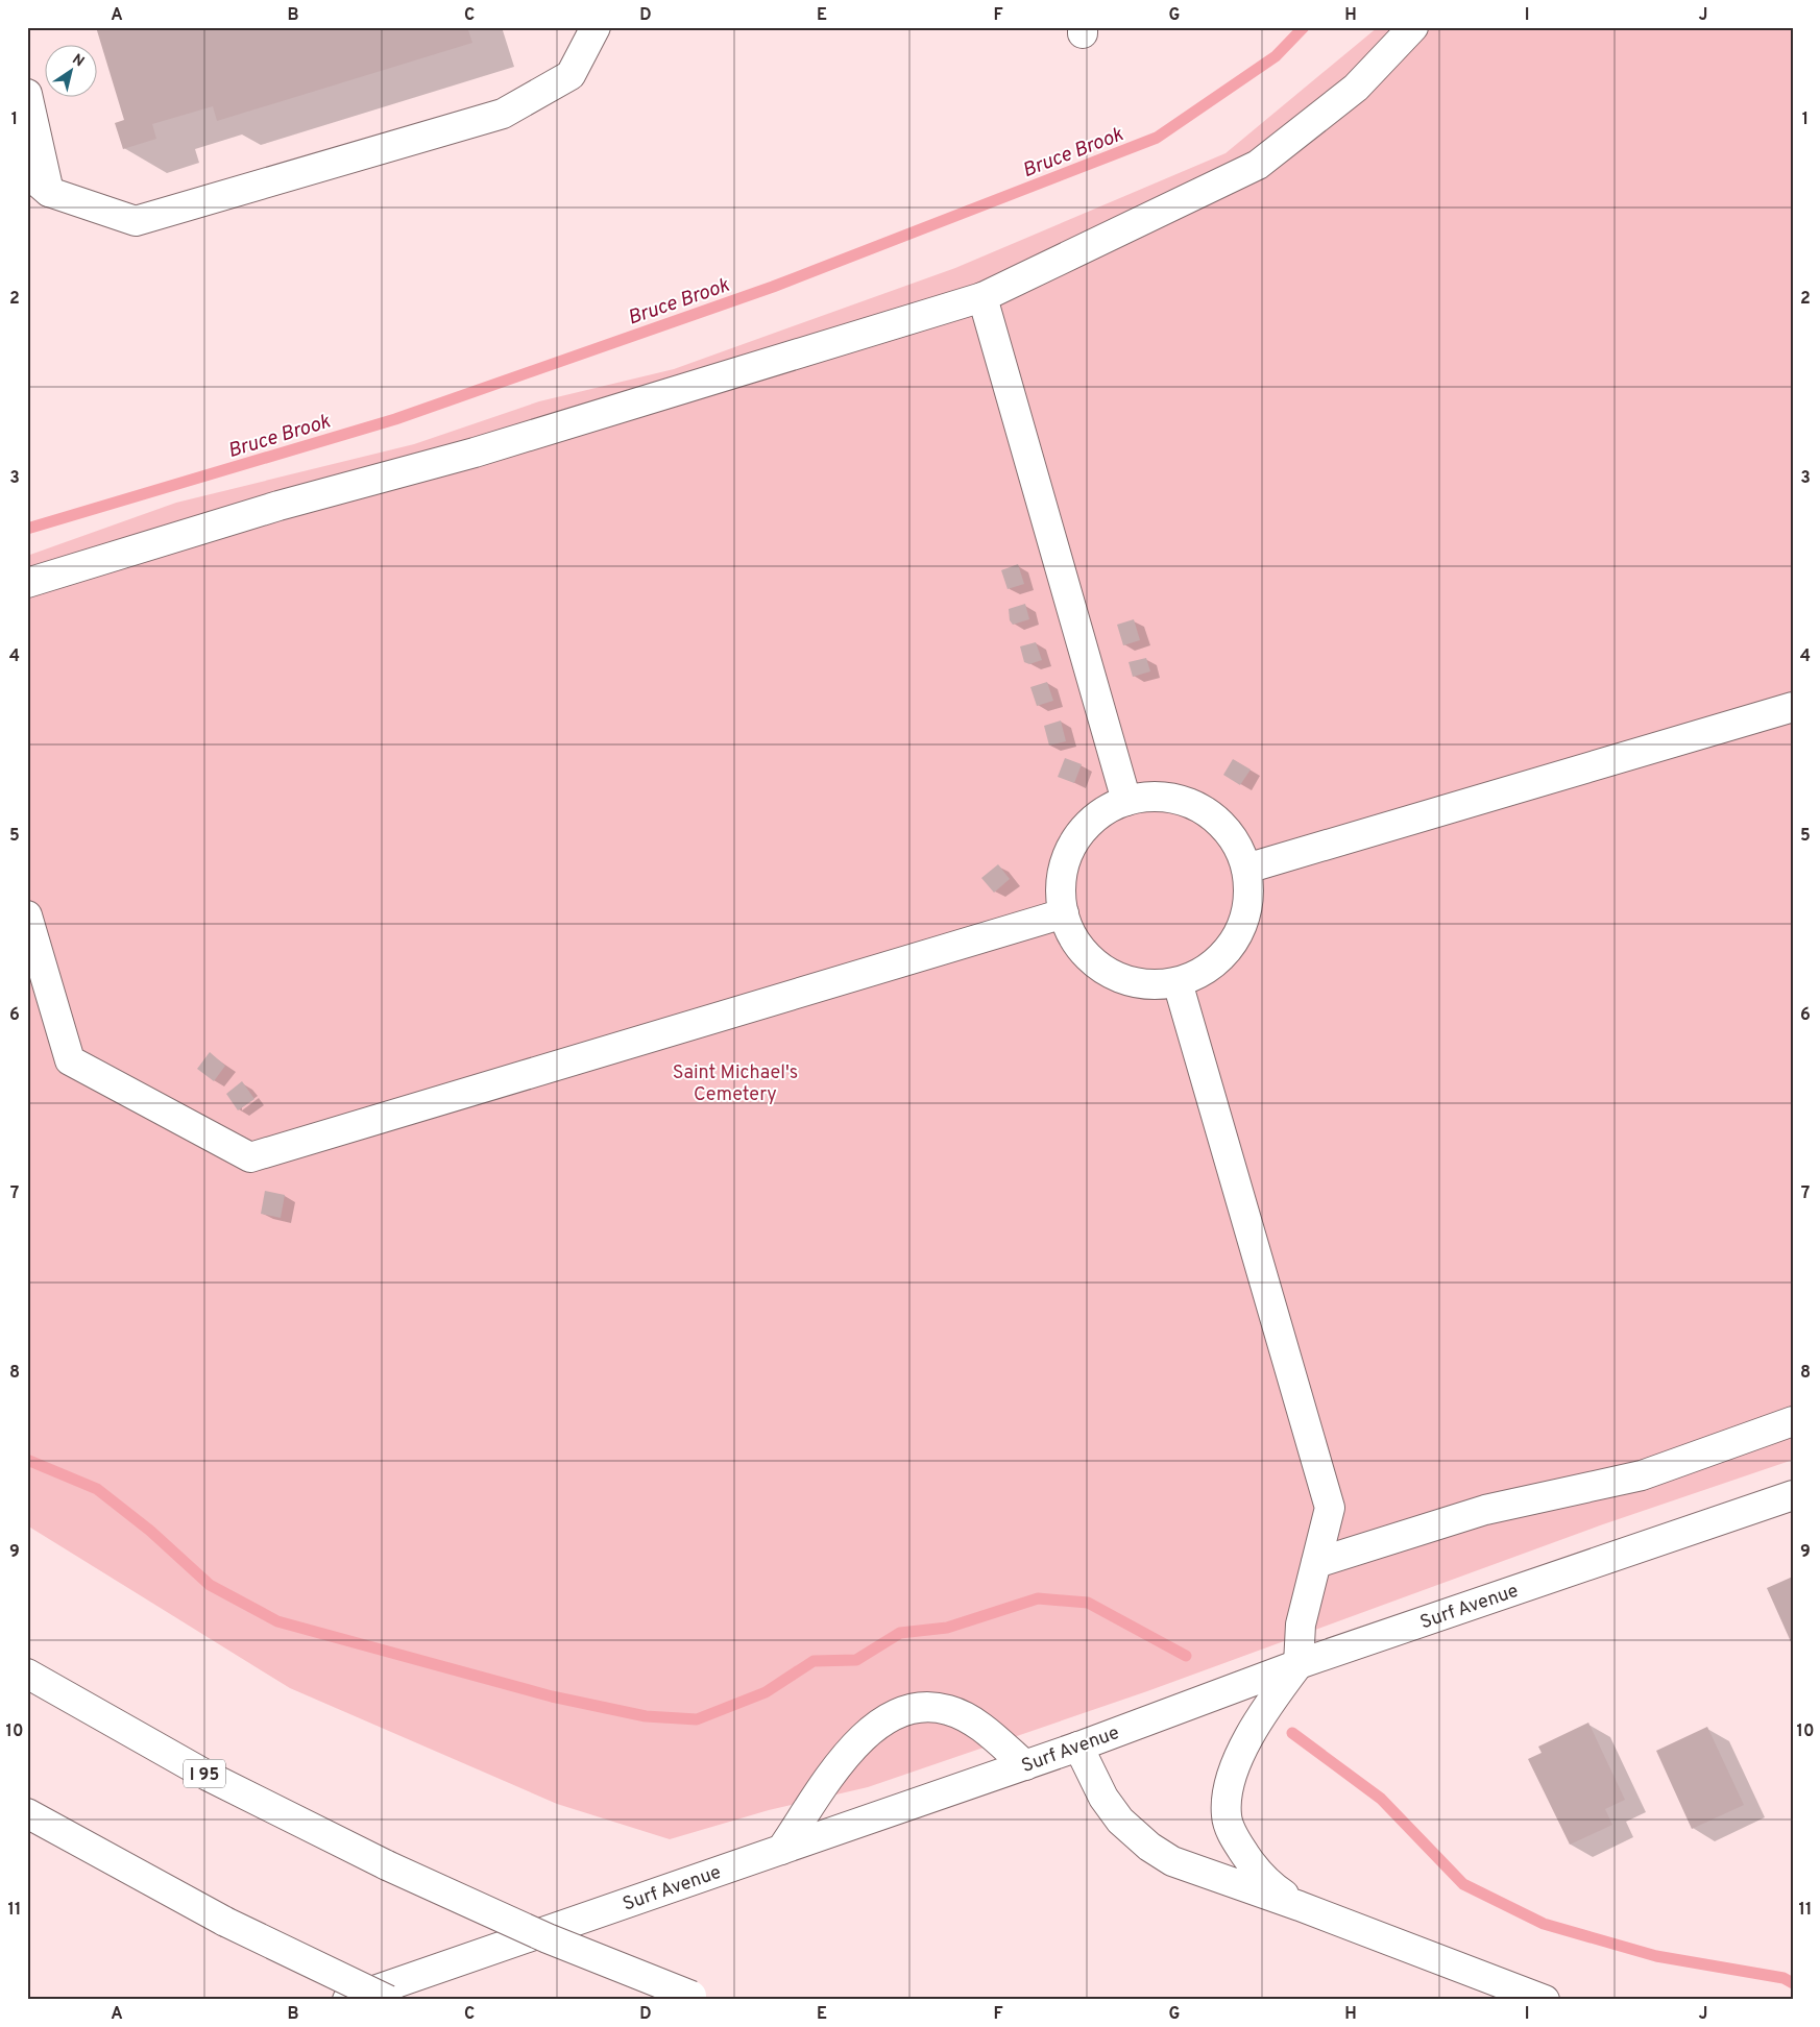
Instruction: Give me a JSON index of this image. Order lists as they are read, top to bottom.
{
  "streets": {
    "main road": ["Surf Avenue", "I 95"]
  },
  "water": ["Bruce Brook"],
  "parks": ["Saint Michael's Cemetery"],
  "north": "top right",
  "grid": {
    "columns": [
      "A",
      "B",
      "C",
      "D",
      "E",
      "F",
      "G",
      "H",
      "I",
      "J"
    ],
    "rows": [
      "1",
      "2",
      "3",
      "4",
      "5",
      "6",
      "7",
      "8",
      "9",
      "10",
      "11"
    ]
  }
}
